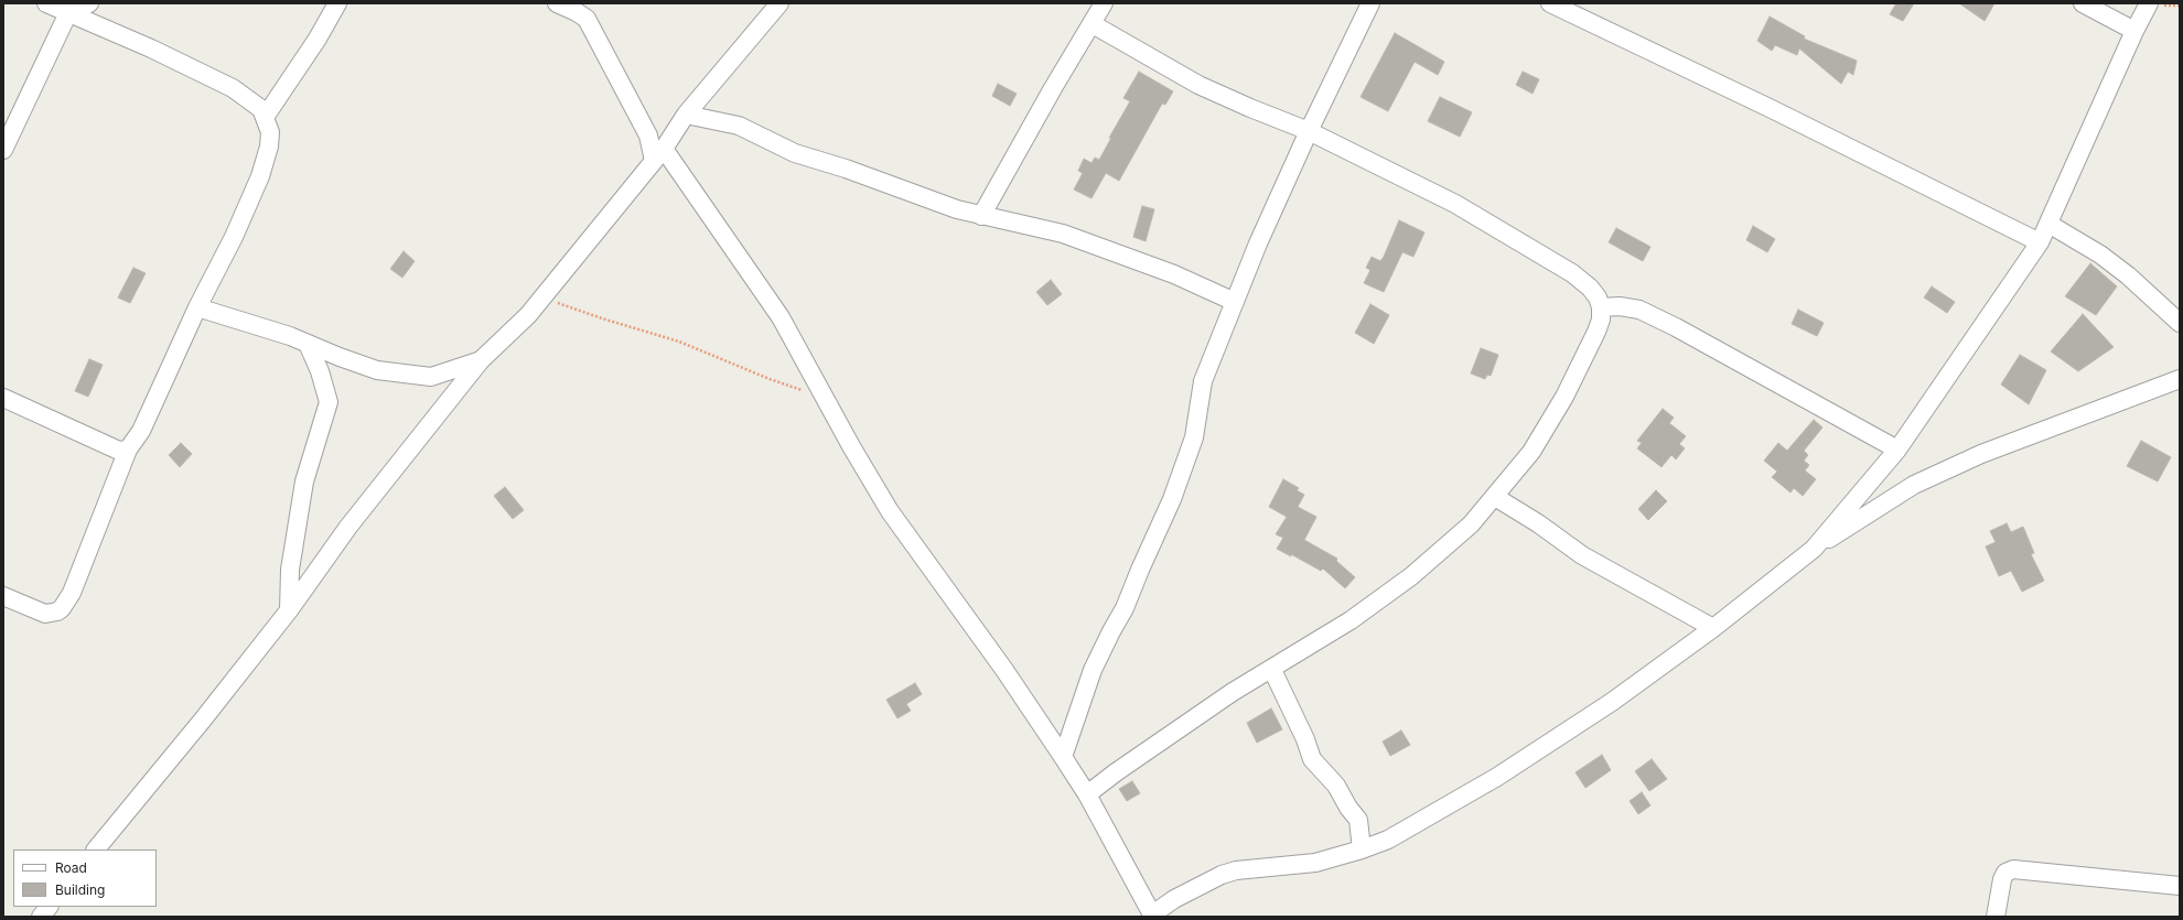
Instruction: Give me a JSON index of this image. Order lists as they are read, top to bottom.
{
  "legend": ["Road", "Building"]
}
